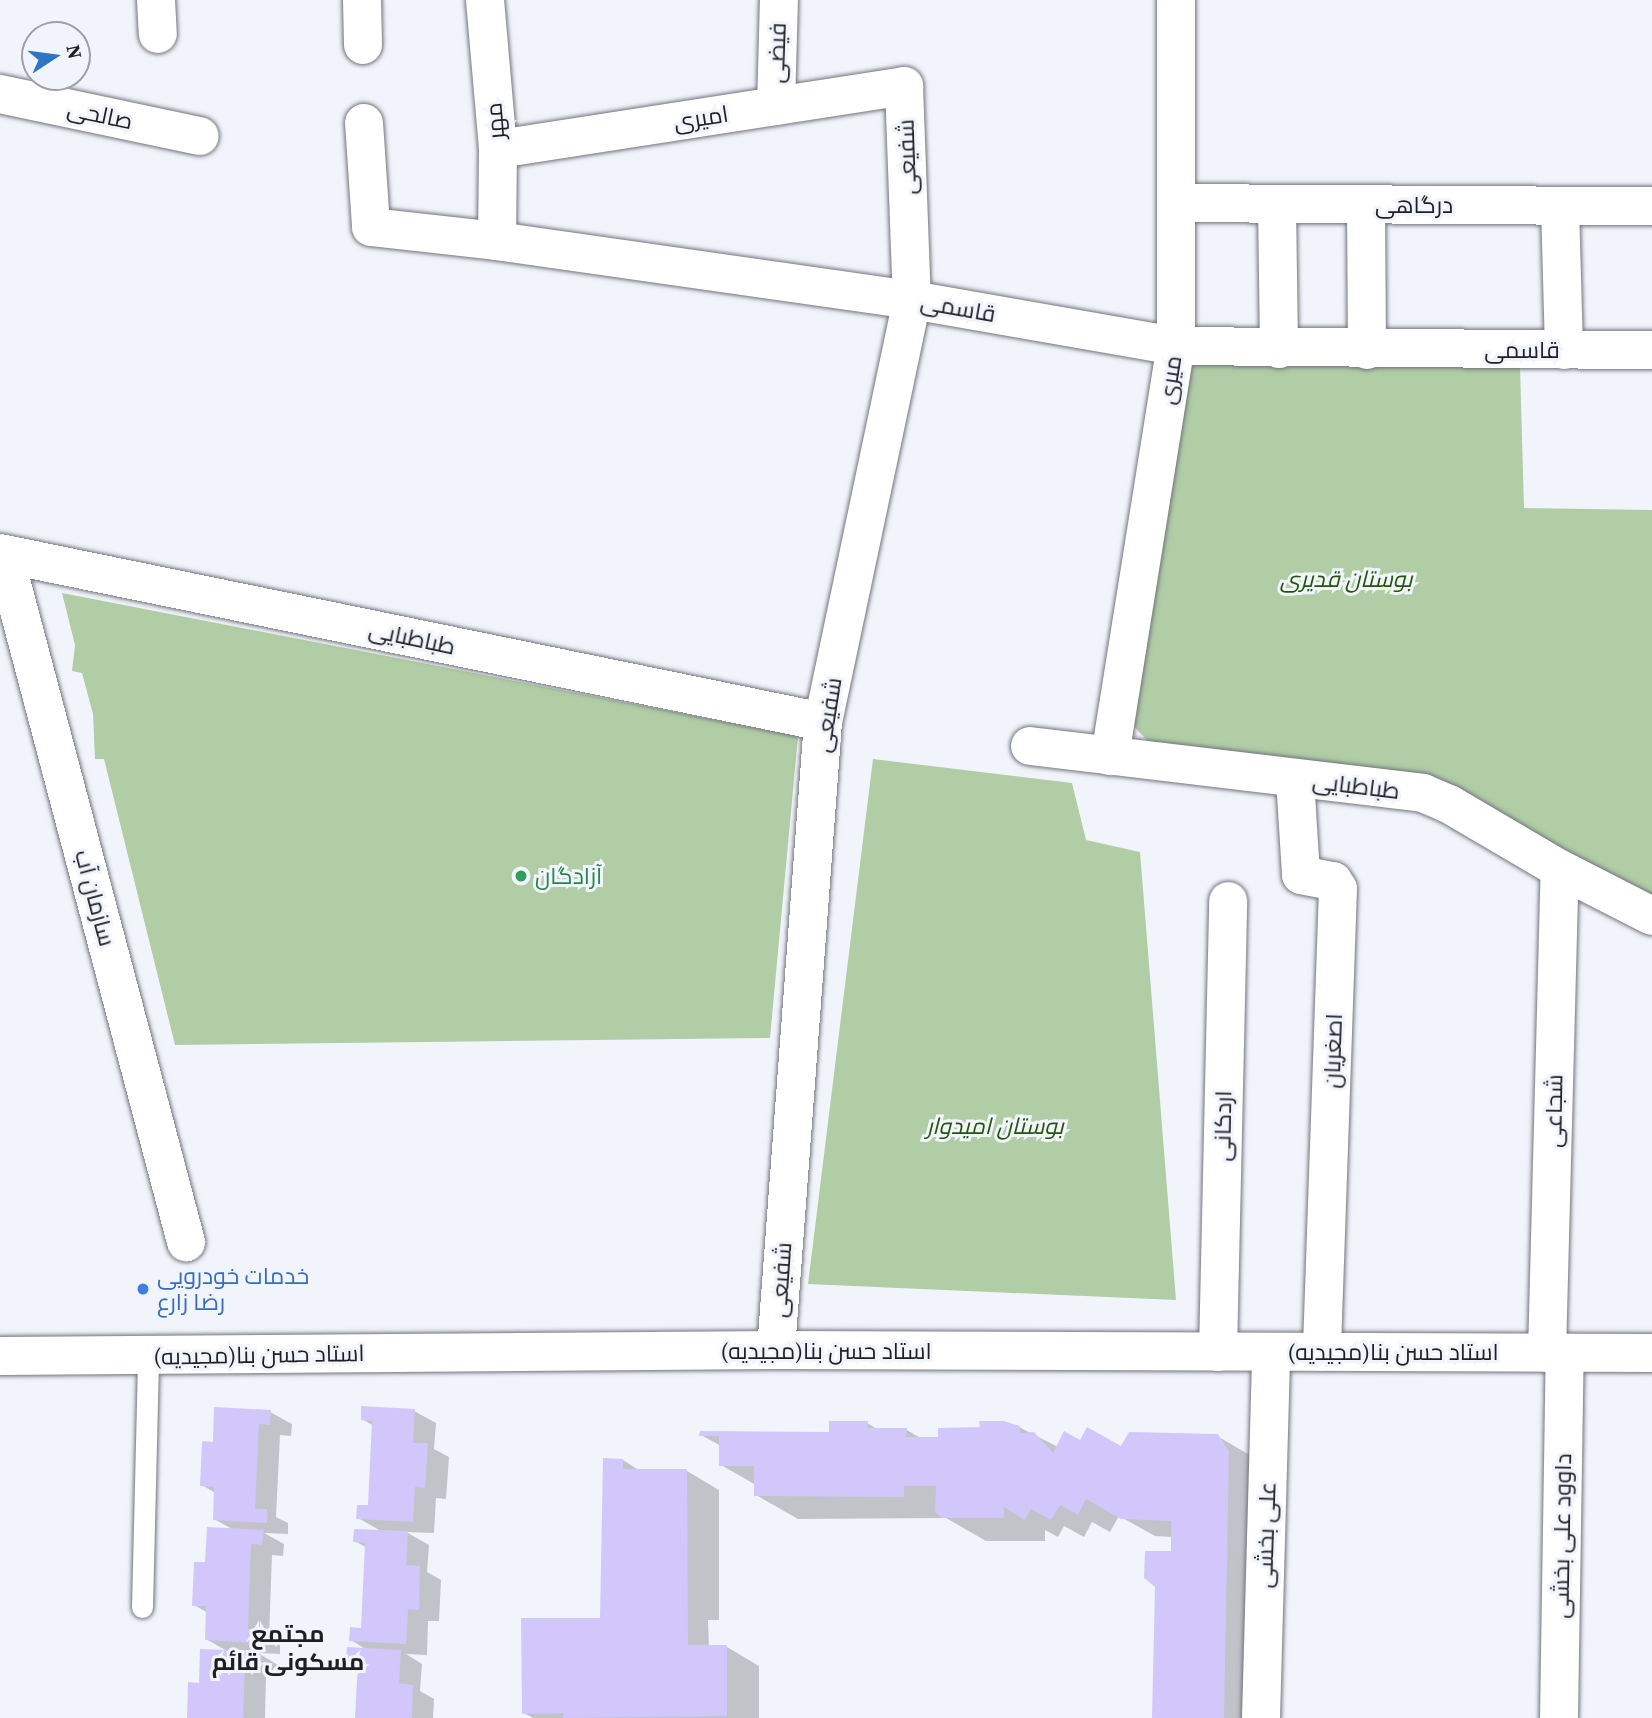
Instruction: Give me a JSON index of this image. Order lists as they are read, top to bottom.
{
  "streets": {
    "street": [
      "فیضی",
      "صالحی",
      "امیری",
      "مهر",
      "شفیعی",
      "درگاهی",
      "قاسمی",
      "میری",
      "طباطبایی",
      "سازمان آب",
      "اصغریان",
      "شجاعی",
      "اردکانی",
      "استاد حسن بنا(مجیدیه)",
      "علی بخشی",
      "داوود علی بخشی"
    ]
  },
  "crossings": [
    ["فیضی", "امیری"],
    ["امیری", "مهر"],
    ["امیری", "شفیعی"],
    ["مهر", "قاسمی"],
    ["شفیعی", "قاسمی"],
    ["شفیعی", "طباطبایی"],
    ["شفیعی", "استاد حسن بنا(مجیدیه)"],
    ["درگاهی", "میری"],
    ["قاسمی", "میری"],
    ["میری", "طباطبایی"],
    ["طباطبایی", "سازمان آب"],
    ["طباطبایی", "اصغریان"],
    ["طباطبایی", "شجاعی"],
    ["اصغریان", "استاد حسن بنا(مجیدیه)"],
    ["شجاعی", "استاد حسن بنا(مجیدیه)"],
    ["شجاعی", "داوود علی بخشی"],
    ["اردکانی", "استاد حسن بنا(مجیدیه)"],
    ["استاد حسن بنا(مجیدیه)", "علی بخشی"],
    ["استاد حسن بنا(مجیدیه)", "داوود علی بخشی"]
  ],
  "districts": ["مجتمع مسکونی قائم"],
  "parks": ["بوستان قدیری", "بوستان امیدوار"],
  "places": ["آزادگان", "خدمات خودرویی رضا زارع"],
  "north": "right"
}
